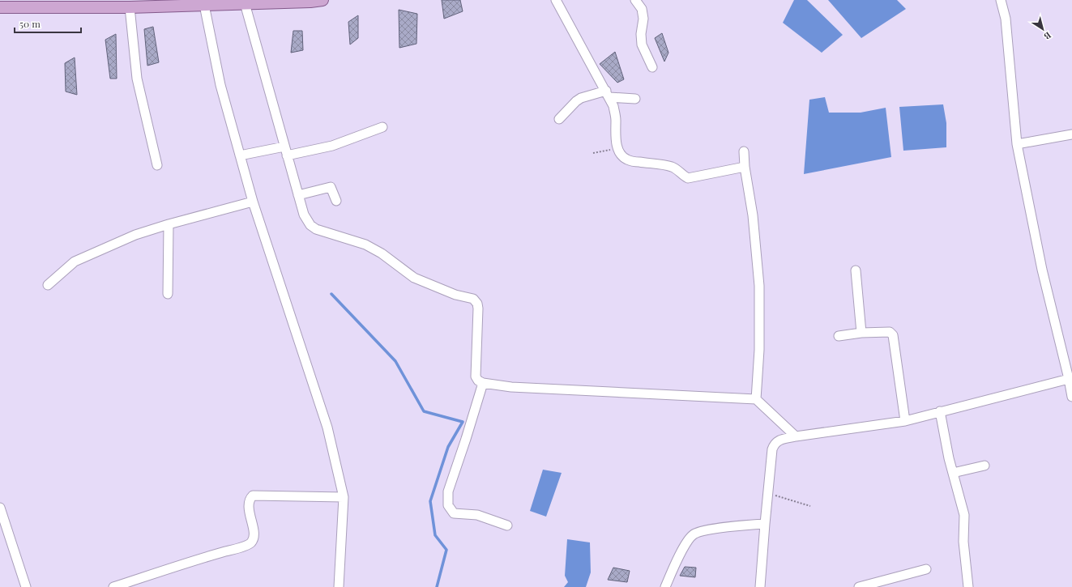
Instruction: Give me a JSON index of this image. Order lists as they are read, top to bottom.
{
  "scale_bar": "50 m",
  "north": "bottom right"
}
